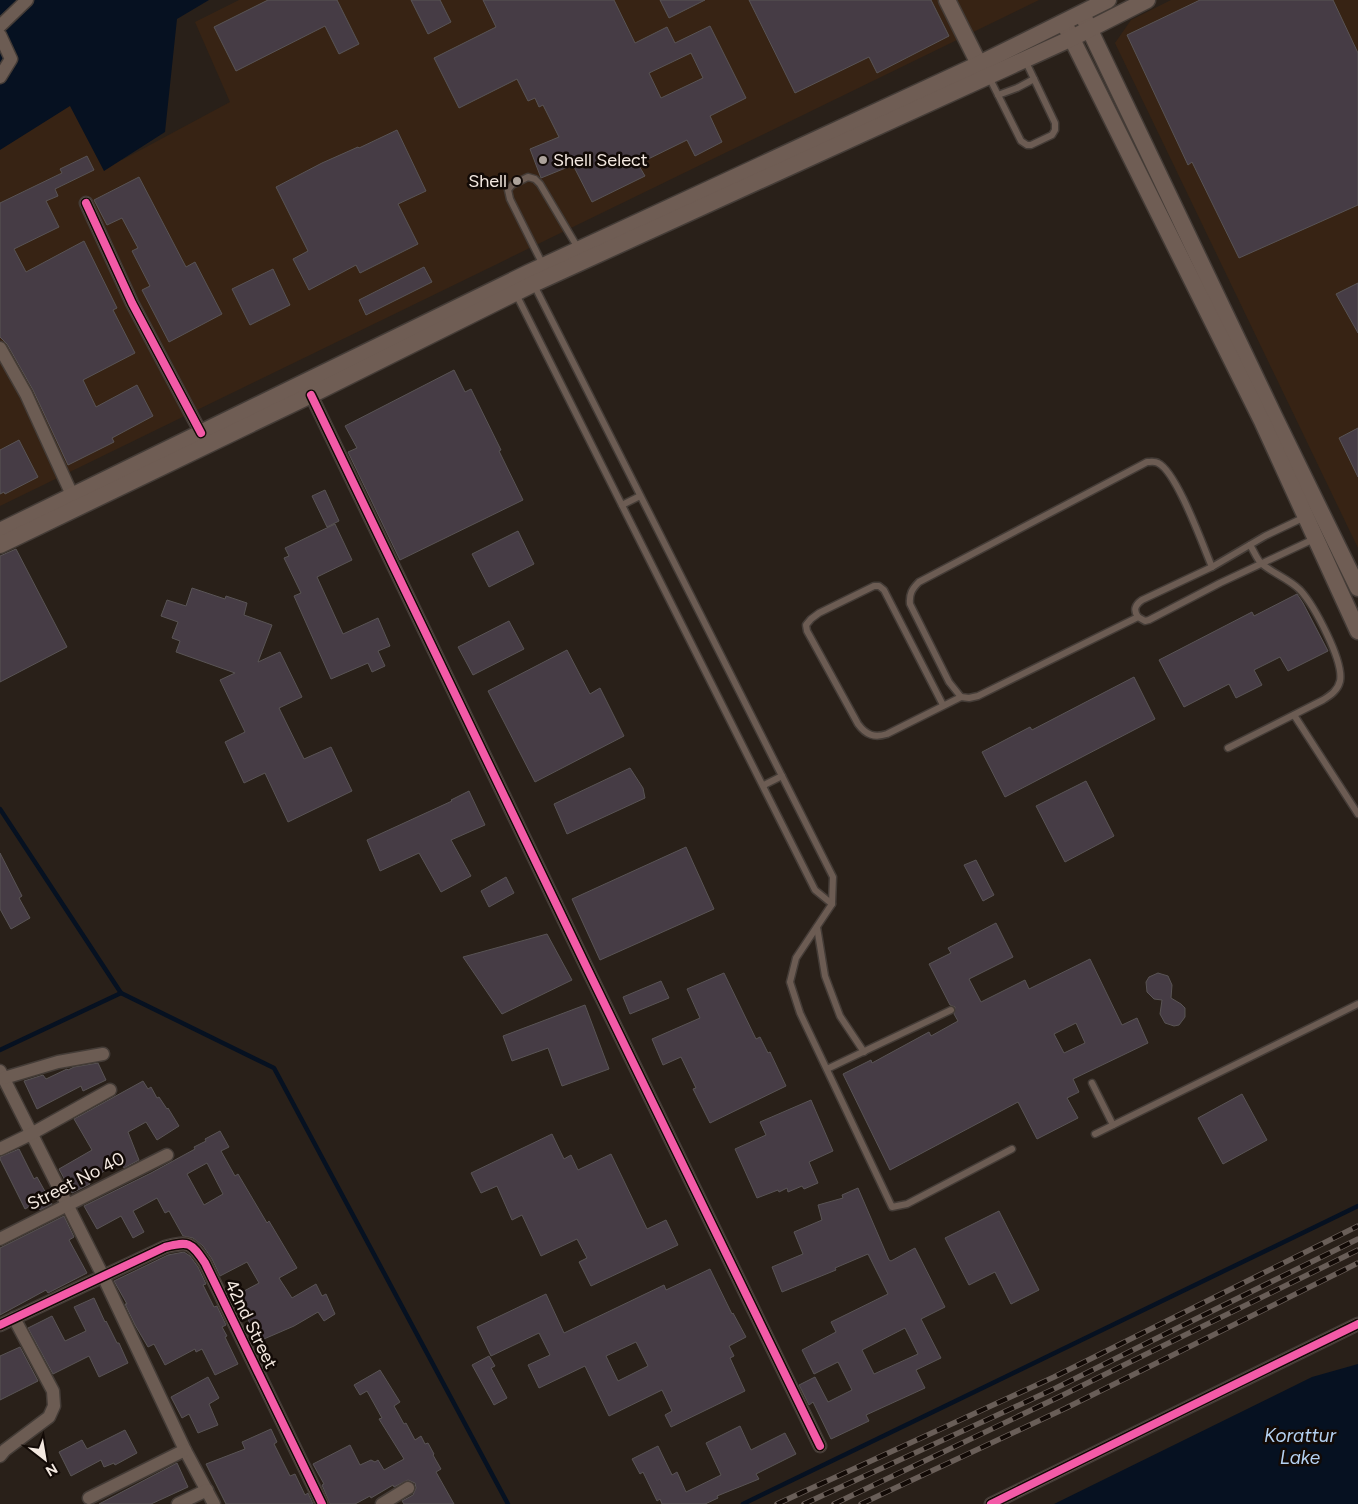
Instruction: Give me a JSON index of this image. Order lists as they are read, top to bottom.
{
  "streets": {
    "street": ["Street No 40", "42nd Street"]
  },
  "water": ["Korattur Lake"],
  "places": ["Shell Select", "Shell"],
  "north": "bottom right"
}
